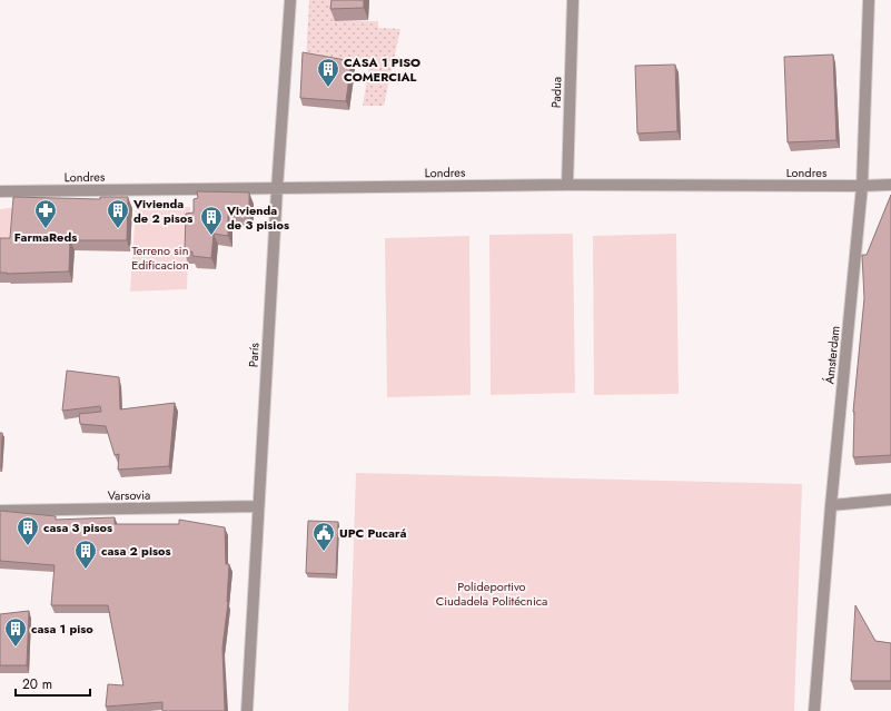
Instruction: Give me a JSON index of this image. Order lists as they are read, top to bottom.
{
  "streets": {
    "street": [
      "Padua",
      "Londres",
      "París",
      "Ámsterdam",
      "Varsovia"
    ]
  },
  "crossings": [
    ["Padua", "Londres"],
    ["Londres", "París"],
    ["Londres", "Ámsterdam"],
    ["París", "Varsovia"]
  ],
  "parks": ["Terreno sin Edificacion", "Polideportivo Ciudadela Politécnica"],
  "places": {
    "building": [
      "CASA 1 PISO COMERCIAL",
      "Vivienda de 2 pisos",
      "Vivienda de 3 pisios",
      "casa 3 pisos",
      "casa 2 pisos",
      "casa 1 piso"
    ],
    "pharmacy": ["FarmaReds"],
    "public building": ["UPC Pucará"]
  },
  "scale_bar": "20 m"
}
